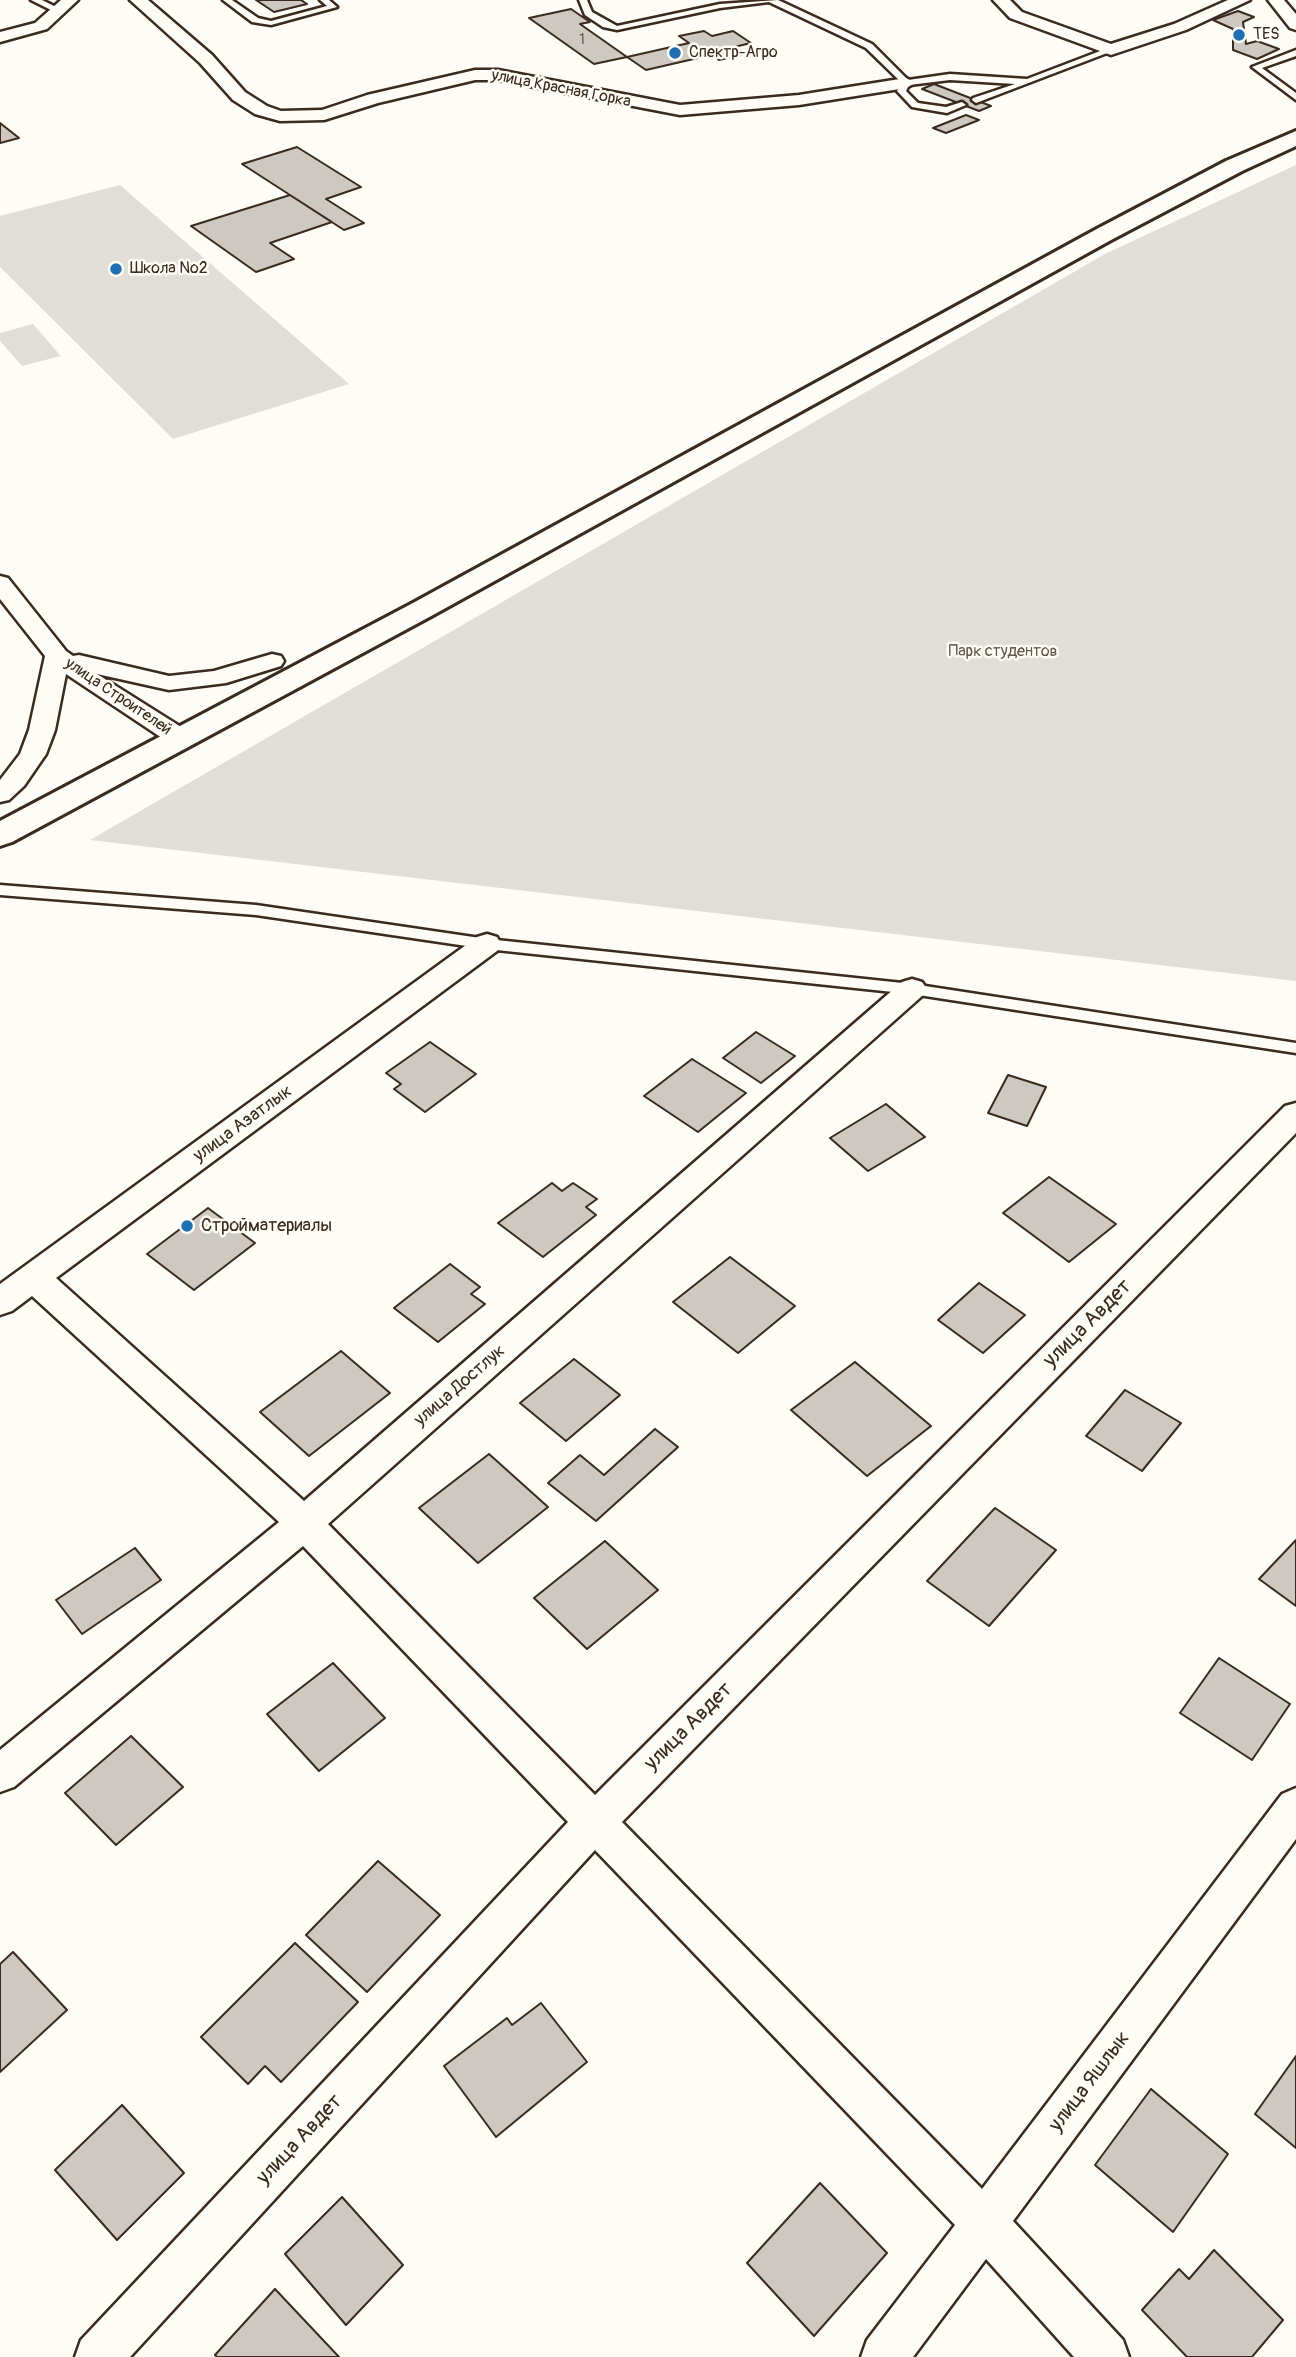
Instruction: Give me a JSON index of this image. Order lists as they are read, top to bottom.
{
  "streets": {
    "street": [
      "улица Красная Горка",
      "улица Строителей",
      "улица Азатлык",
      "улица Авдет",
      "улица Достлук",
      "улица Яшлык"
    ]
  },
  "parks": ["Парк студентов"],
  "places": [
    "TES",
    "Спектр-Агро",
    "Школа №2",
    "Стройматериалы"
  ],
  "house_numbers": ["1"]
}
